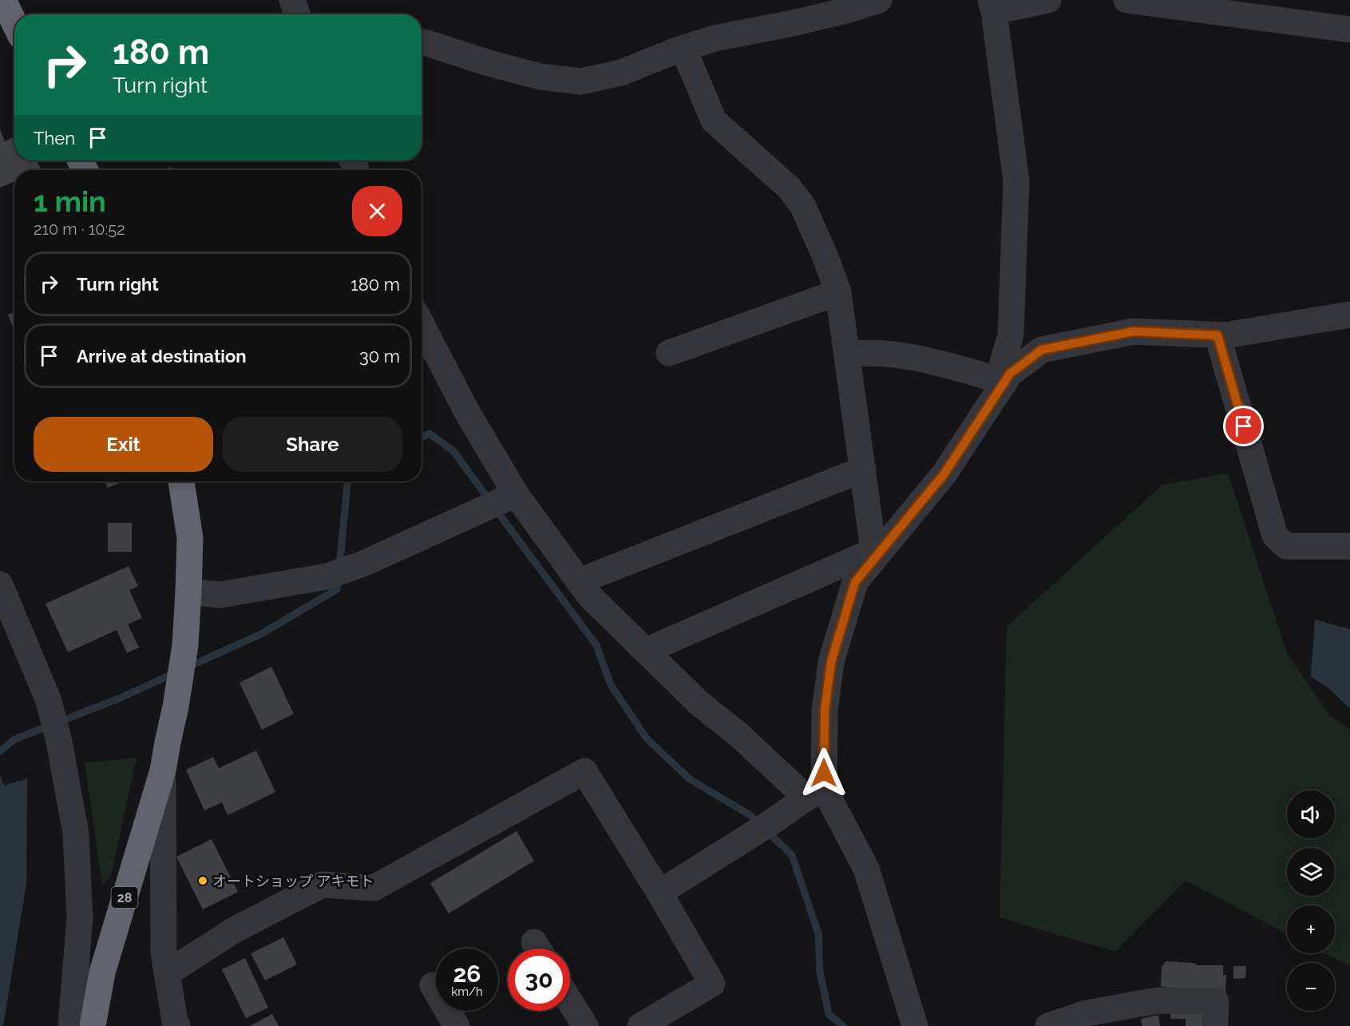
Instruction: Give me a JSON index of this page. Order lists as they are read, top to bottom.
{
  "streets": {
    "highway": ["28"]
  },
  "places": ["オートショップ アキモト"],
  "page": {
    "turn": ["180 m", "Turn right"],
    "then": "Then",
    "heading": ["1 min", "210 m · 10:52"],
    "list": [
      {
        "name": "Turn right",
        "value": "180 m"
      },
      {
        "name": "Arrive at destination",
        "value": "30 m"
      }
    ],
    "buttons": ["Exit", "Share"],
    "map_buttons": ["+", "−"],
    "speed": "26 km/h",
    "limit": "30"
  }
}
